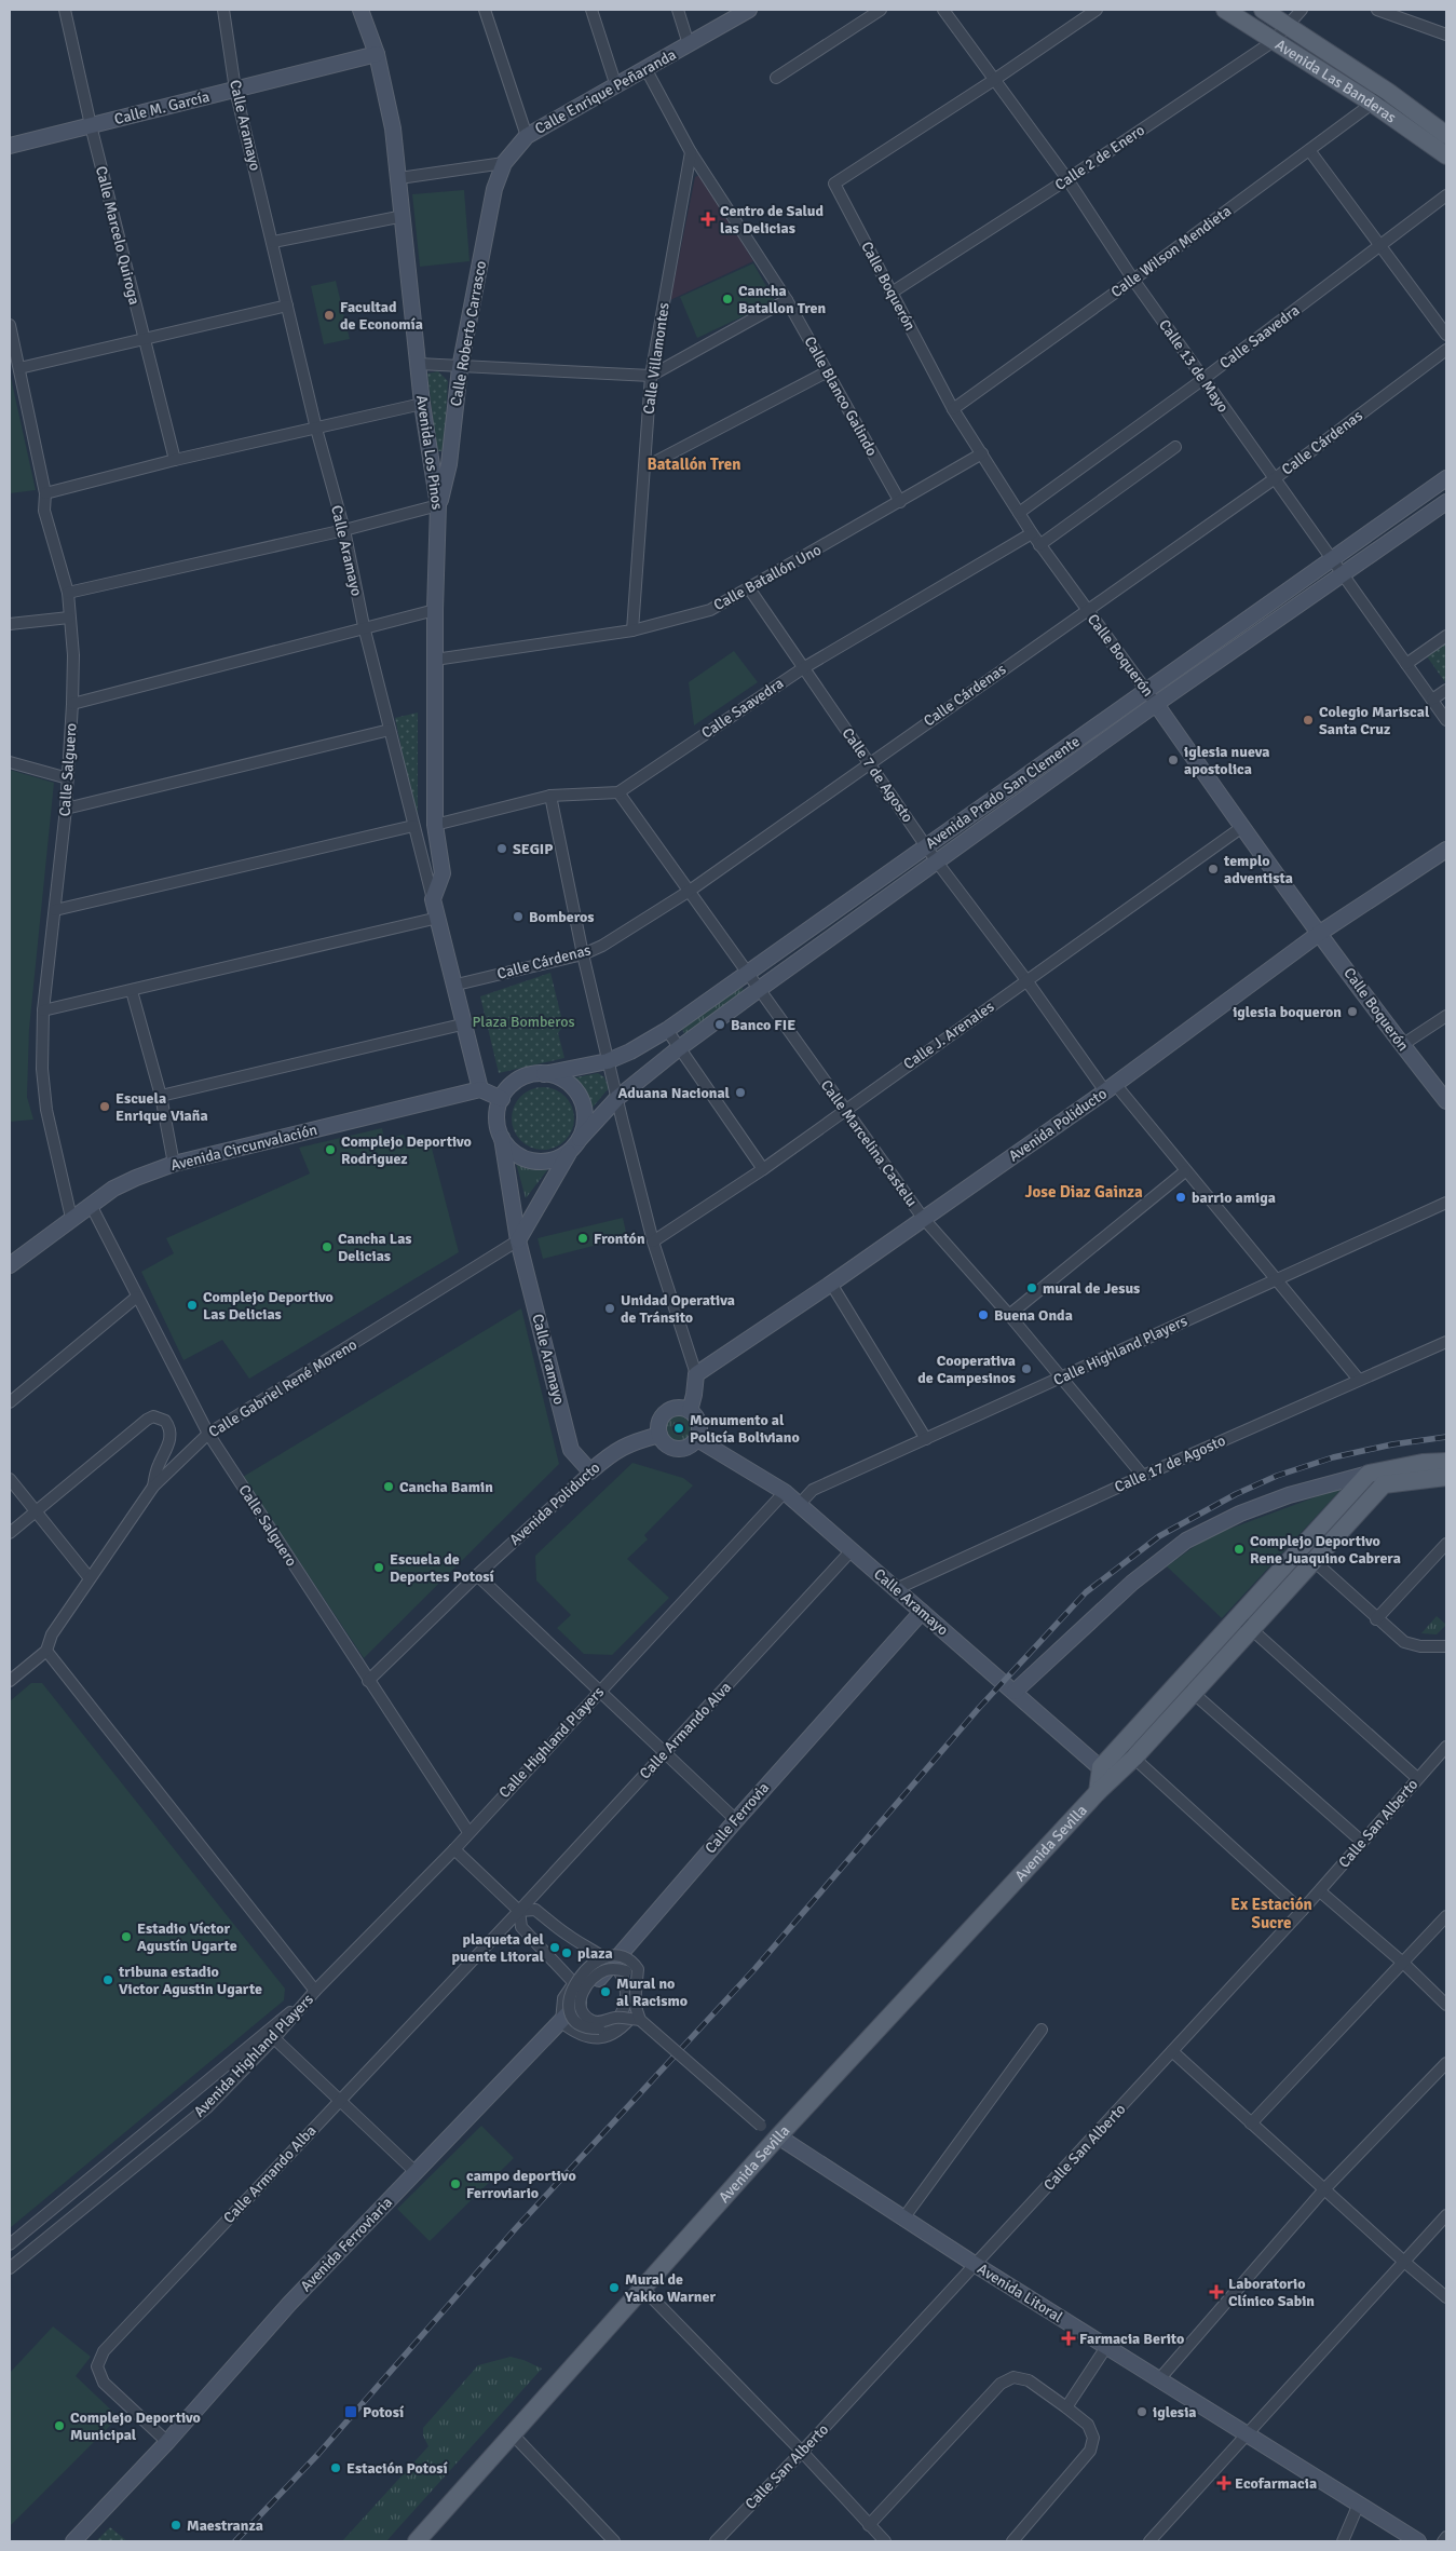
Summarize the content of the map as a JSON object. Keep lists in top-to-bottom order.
{
  "streets": {
    "main road": [
      "Avenida Las Banderas",
      "Calle Enrique Peñaranda",
      "Calle M. García",
      "Calle Aramayo",
      "Calle Boquerón",
      "Calle Roberto Carrasco",
      "Avenida Los Pinos",
      "Avenida Prado San Clemente",
      "Avenida Poliducto",
      "Avenida Circunvalación",
      "Calle Ferrovia",
      "Avenida Sevilla",
      "Avenida Ferroviaria",
      "Avenida Litoral"
    ],
    "street": [
      "Calle 2 de Enero",
      "Calle Marcelo Quiroga",
      "Calle Wilson Mendieta",
      "Calle Saavedra",
      "Calle Villamontes",
      "Calle 13 de Mayo",
      "Calle Blanco Galindo",
      "Calle Cárdenas",
      "Calle Batallón Uno",
      "Calle Salguero",
      "Calle 7 de Agosto",
      "Calle J. Arenales",
      "Calle Marcelina Castelu",
      "Calle Highland Players",
      "Calle Gabriel René Moreno",
      "Calle 17 de Agosto",
      "Calle Armando Alva",
      "Calle San Alberto",
      "Avenida Highland Players",
      "Calle Armando Alba"
    ]
  },
  "crossings": [
    ["Avenida Las Banderas", "Calle 2 de Enero"],
    ["Avenida Las Banderas", "Calle Wilson Mendieta"],
    ["Calle Enrique Peñaranda", "Calle Roberto Carrasco"],
    ["Calle Enrique Peñaranda", "Calle Blanco Galindo"],
    ["Calle M. García", "Calle Aramayo"],
    ["Calle M. García", "Calle Marcelo Quiroga"],
    ["Calle M. García", "Avenida Los Pinos"],
    ["Calle Aramayo", "Calle Cárdenas"],
    ["Calle Aramayo", "Avenida Los Pinos"],
    ["Calle Aramayo", "Avenida Prado San Clemente"],
    ["Calle Aramayo", "Avenida Poliducto"],
    ["Calle Aramayo", "Avenida Circunvalación"],
    ["Calle Aramayo", "Calle Highland Players"],
    ["Calle Aramayo", "Calle Gabriel René Moreno"],
    ["Calle Aramayo", "Calle 17 de Agosto"],
    ["Calle Aramayo", "Calle Armando Alva"],
    ["Calle Aramayo", "Calle Ferrovia"],
    ["Calle Aramayo", "Avenida Sevilla"],
    ["Calle 2 de Enero", "Calle Boquerón"],
    ["Calle 2 de Enero", "Calle 13 de Mayo"],
    ["Calle Wilson Mendieta", "Calle Boquerón"],
    ["Calle Wilson Mendieta", "Calle 13 de Mayo"],
    ["Calle Boquerón", "Calle Saavedra"],
    ["Calle Boquerón", "Calle 13 de Mayo"],
    ["Calle Boquerón", "Calle Cárdenas"],
    ["Calle Boquerón", "Calle Batallón Uno"],
    ["Calle Boquerón", "Avenida Prado San Clemente"],
    ["Calle Boquerón", "Calle J. Arenales"],
    ["Calle Boquerón", "Avenida Poliducto"],
    ["Calle Roberto Carrasco", "Avenida Los Pinos"],
    ["Calle Saavedra", "Calle 13 de Mayo"],
    ["Calle Saavedra", "Calle 7 de Agosto"],
    ["Calle Saavedra", "Calle Marcelina Castelu"],
    ["Calle Villamontes", "Calle Blanco Galindo"],
    ["Calle Villamontes", "Calle Batallón Uno"],
    ["Calle 13 de Mayo", "Calle Cárdenas"],
    ["Calle 13 de Mayo", "Avenida Prado San Clemente"],
    ["Calle Blanco Galindo", "Calle Batallón Uno"],
    ["Calle Cárdenas", "Calle 7 de Agosto"],
    ["Calle Cárdenas", "Calle Marcelina Castelu"],
    ["Avenida Los Pinos", "Calle Batallón Uno"],
    ["Calle Batallón Uno", "Calle 7 de Agosto"],
    ["Calle Salguero", "Avenida Poliducto"],
    ["Calle Salguero", "Avenida Circunvalación"],
    ["Calle Salguero", "Calle Highland Players"],
    ["Calle Salguero", "Calle Gabriel René Moreno"],
    ["Calle 7 de Agosto", "Avenida Prado San Clemente"],
    ["Calle 7 de Agosto", "Calle J. Arenales"],
    ["Calle 7 de Agosto", "Avenida Poliducto"],
    ["Calle 7 de Agosto", "Calle Highland Players"],
    ["Calle 7 de Agosto", "Calle 17 de Agosto"],
    ["Avenida Prado San Clemente", "Calle Marcelina Castelu"],
    ["Calle J. Arenales", "Calle Marcelina Castelu"],
    ["Avenida Poliducto", "Calle Marcelina Castelu"],
    ["Calle Marcelina Castelu", "Calle Highland Players"],
    ["Calle Marcelina Castelu", "Calle 17 de Agosto"],
    ["Calle Highland Players", "Avenida Highland Players"],
    ["Calle Armando Alva", "Calle Armando Alba"],
    ["Calle Ferrovia", "Avenida Ferroviaria"],
    ["Calle San Alberto", "Avenida Litoral"],
    ["Avenida Sevilla", "Avenida Litoral"],
    ["Calle Armando Alba", "Avenida Ferroviaria"]
  ],
  "districts": ["Batallón Tren", "Jose Diaz Gainza", "Ex Estación Sucre"],
  "parks": ["Plaza Bomberos"],
  "places": {
    "health": [
      "Centro de Salud las Delicias",
      "Laboratorio Clínico Sabin",
      "Farmacia Berito",
      "Ecofarmacia"
    ],
    "other": [
      "Cancha Batallon Tren",
      "Facultad de Economía",
      "Colegio Mariscal Santa Cruz",
      "iglesia nueva apostolica",
      "SEGIP",
      "templo adventista",
      "Bomberos",
      "iglesia boqueron",
      "Banco FIE",
      "Aduana Nacional",
      "Escuela Enrique Viaña",
      "Complejo Deportivo Rodriguez",
      "barrio amiga",
      "Frontón",
      "Cancha Las Delicias",
      "mural de Jesus",
      "Complejo Deportivo Las Delicias",
      "Unidad Operativa de Tránsito",
      "Buena Onda",
      "Cooperativa de Campesinos",
      "Monumento al Policía Boliviano",
      "Cancha Bamin",
      "Complejo Deportivo Rene Juaquino Cabrera",
      "Escuela de Deportes Potosí",
      "Estadio Víctor Agustín Ugarte",
      "plaqueta del puente Litoral",
      "plaza",
      "tribuna estadio Victor Agustin Ugarte",
      "Mural no al Racismo",
      "campo deportivo Ferroviario",
      "Mural de Yakko Warner",
      "iglesia",
      "Complejo Deportivo Municipal",
      "Estación Potosí",
      "Maestranza"
    ],
    "transit": ["Potosí"]
  }
}
